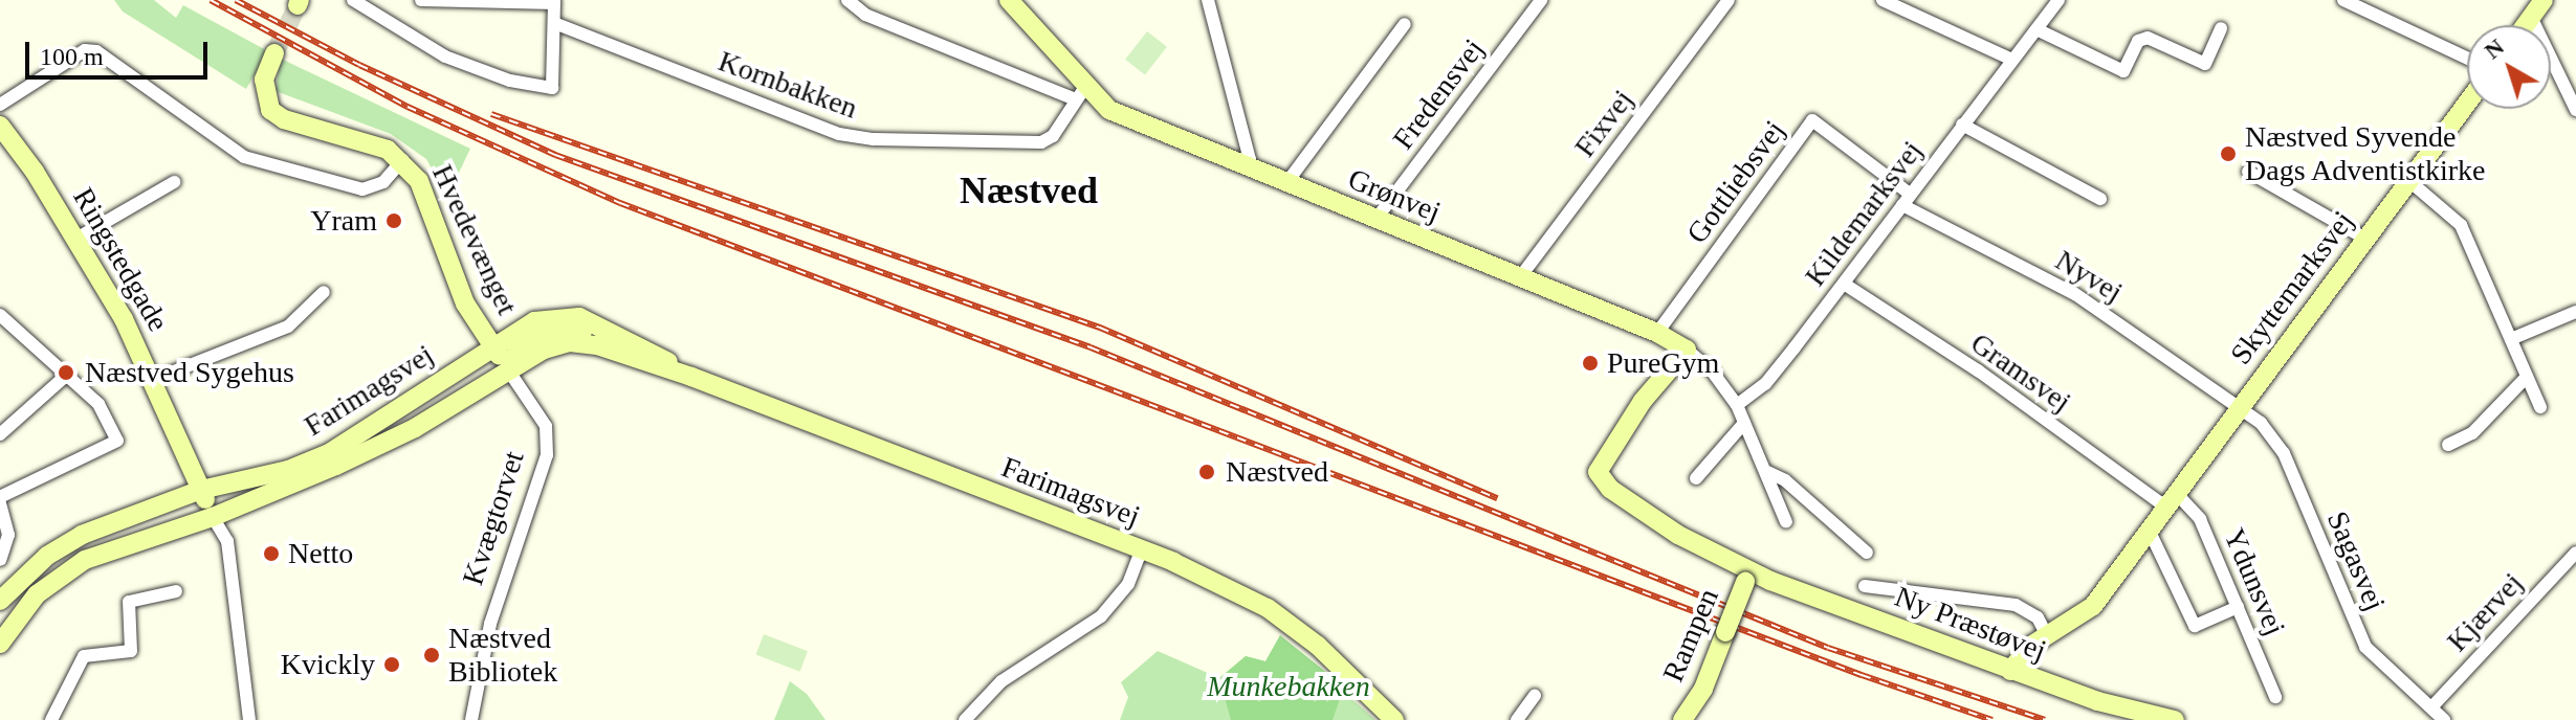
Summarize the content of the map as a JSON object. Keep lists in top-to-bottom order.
{
  "streets": {
    "street": [
      "Kornbakken",
      "Fredensvej",
      "Fixvej",
      "Gottliebsvej",
      "Grønvej",
      "Kildemarksvej",
      "Hvedevænget",
      "Ringstedgade",
      "Nyvej",
      "Skyttemarksvej",
      "Gramsvej",
      "Farimagsvej",
      "Kvægtorvet",
      "Sagasvej",
      "Ydunsvej",
      "Kjærvej",
      "Ny Præstøvej",
      "Rampen"
    ]
  },
  "crossings": [
    ["Kornbakken", "Grønvej"],
    ["Fredensvej", "Grønvej"],
    ["Fixvej", "Grønvej"],
    ["Gottliebsvej", "Grønvej"],
    ["Gottliebsvej", "Kildemarksvej"],
    ["Gottliebsvej", "Nyvej"],
    ["Grønvej", "Kildemarksvej"],
    ["Kildemarksvej", "Nyvej"],
    ["Kildemarksvej", "Gramsvej"],
    ["Hvedevænget", "Farimagsvej"],
    ["Hvedevænget", "Kvægtorvet"],
    ["Ringstedgade", "Farimagsvej"],
    ["Nyvej", "Skyttemarksvej"],
    ["Nyvej", "Sagasvej"],
    ["Skyttemarksvej", "Gramsvej"],
    ["Skyttemarksvej", "Sagasvej"],
    ["Skyttemarksvej", "Ydunsvej"],
    ["Skyttemarksvej", "Ny Præstøvej"],
    ["Gramsvej", "Ydunsvej"],
    ["Farimagsvej", "Kvægtorvet"],
    ["Sagasvej", "Kjærvej"],
    ["Ny Præstøvej", "Rampen"]
  ],
  "districts": ["Næstved"],
  "parks": ["Munkebakken"],
  "places": [
    "Næstved Syvende Dags Adventistkirke",
    "Yram",
    "PureGym",
    "Næstved Sygehus",
    "Næstved",
    "Netto",
    "Næstved Bibliotek",
    "Kvickly"
  ],
  "scale_bar": "100 m",
  "north": "top left"
}
